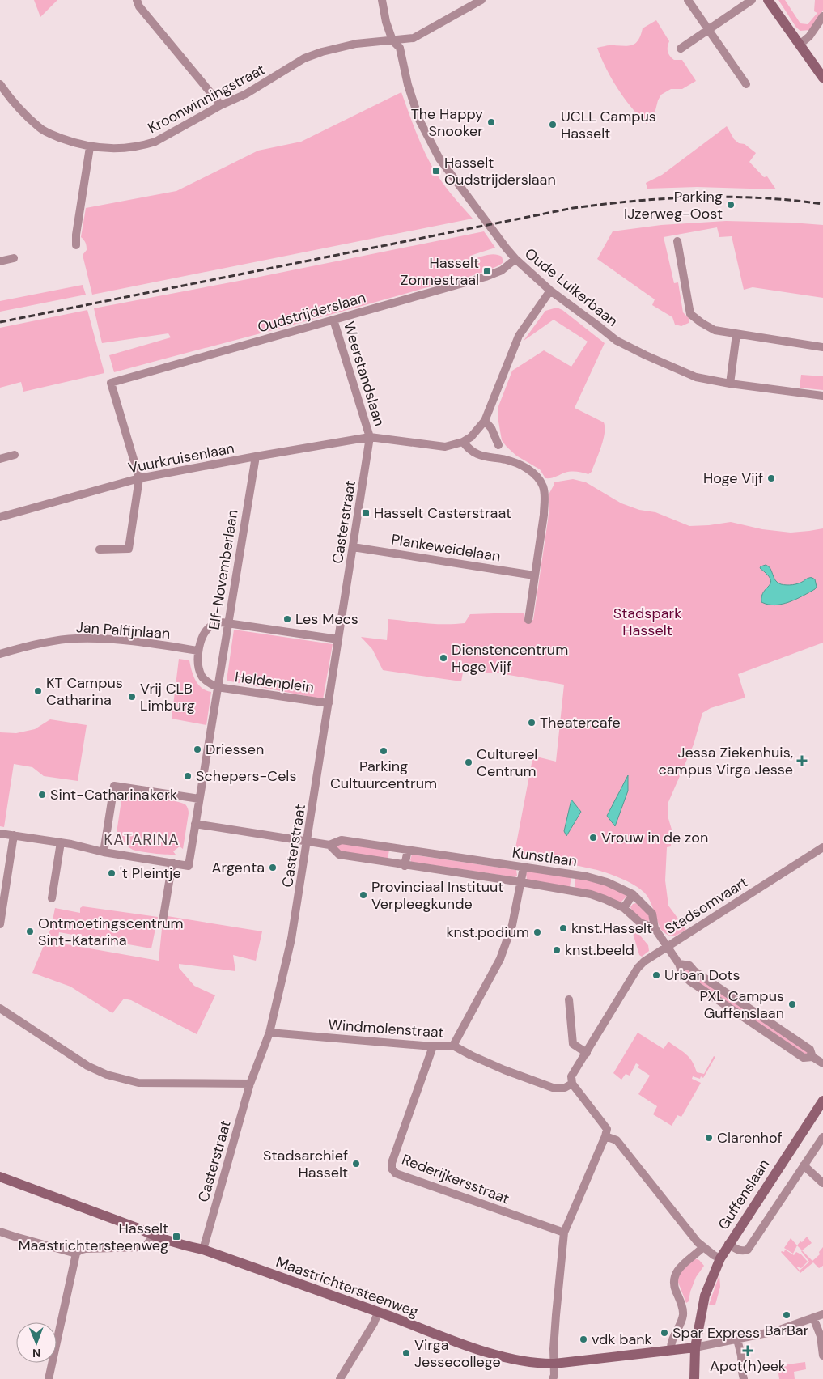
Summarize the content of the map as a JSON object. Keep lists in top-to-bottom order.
{
  "streets": {
    "main road": ["Guffenslaan", "Maastrichtersteenweg"],
    "street": [
      "Kroonwinningstraat",
      "Oude Luikerbaan",
      "Oudstrijderslaan",
      "Weerstandslaan",
      "Vuurkruisenlaan",
      "Casterstraat",
      "Plankeweidelaan",
      "Elf-Novemberlaan",
      "Jan Palfijnlaan",
      "Heldenplein",
      "Kunstlaan",
      "Stadsomvaart",
      "Windmolenstraat",
      "Rederijkersstraat"
    ]
  },
  "crossings": [
    ["Kroonwinningstraat", "Oude Luikerbaan"],
    ["Oude Luikerbaan", "Oudstrijderslaan"],
    ["Oudstrijderslaan", "Weerstandslaan"],
    ["Oudstrijderslaan", "Vuurkruisenlaan"],
    ["Weerstandslaan", "Vuurkruisenlaan"],
    ["Weerstandslaan", "Casterstraat"],
    ["Vuurkruisenlaan", "Casterstraat"],
    ["Vuurkruisenlaan", "Elf-Novemberlaan"],
    ["Casterstraat", "Plankeweidelaan"],
    ["Casterstraat", "Heldenplein"],
    ["Casterstraat", "Kunstlaan"],
    ["Casterstraat", "Windmolenstraat"],
    ["Casterstraat", "Maastrichtersteenweg"],
    ["Elf-Novemberlaan", "Heldenplein"],
    ["Elf-Novemberlaan", "Kunstlaan"],
    ["Kunstlaan", "Stadsomvaart"],
    ["Stadsomvaart", "Windmolenstraat"],
    ["Windmolenstraat", "Rederijkersstraat"],
    ["Guffenslaan", "Maastrichtersteenweg"]
  ],
  "districts": ["KATARINA"],
  "parks": ["Stadspark Hasselt"],
  "places": {
    "other": [
      "The Happy Snooker",
      "UCLL Campus Hasselt",
      "Parking IJzerweg-Oost",
      "Hoge Vijf",
      "Les Mecs",
      "Dienstencentrum Hoge Vijf",
      "KT Campus Catharina",
      "Vrij CLB Limburg",
      "Theatercafe",
      "Driessen",
      "Parking Cultuurcentrum",
      "Cultureel Centrum",
      "Schepers-Cels",
      "Sint-Catharinakerk",
      "Vrouw in de zon",
      "Argenta",
      "'t Pleintje",
      "Provinciaal Instituut Verpleegkunde",
      "knst.Hasselt",
      "Ontmoetingscentrum Sint-Katarina",
      "knst.podium",
      "knst.beeld",
      "Urban Dots",
      "PXL Campus Guffenslaan",
      "Clarenhof",
      "Stadsarchief Hasselt",
      "BarBar",
      "Spar Express",
      "vdk bank",
      "Virga Jessecollege"
    ],
    "transit": [
      "Hasselt Oudstrijderslaan",
      "Hasselt Zonnestraal",
      "Hasselt Casterstraat",
      "Hasselt Maastrichtersteenweg"
    ],
    "health": ["Jessa Ziekenhuis, campus Virga Jesse", "Apot(h)eek"]
  },
  "north": "bottom"
}
